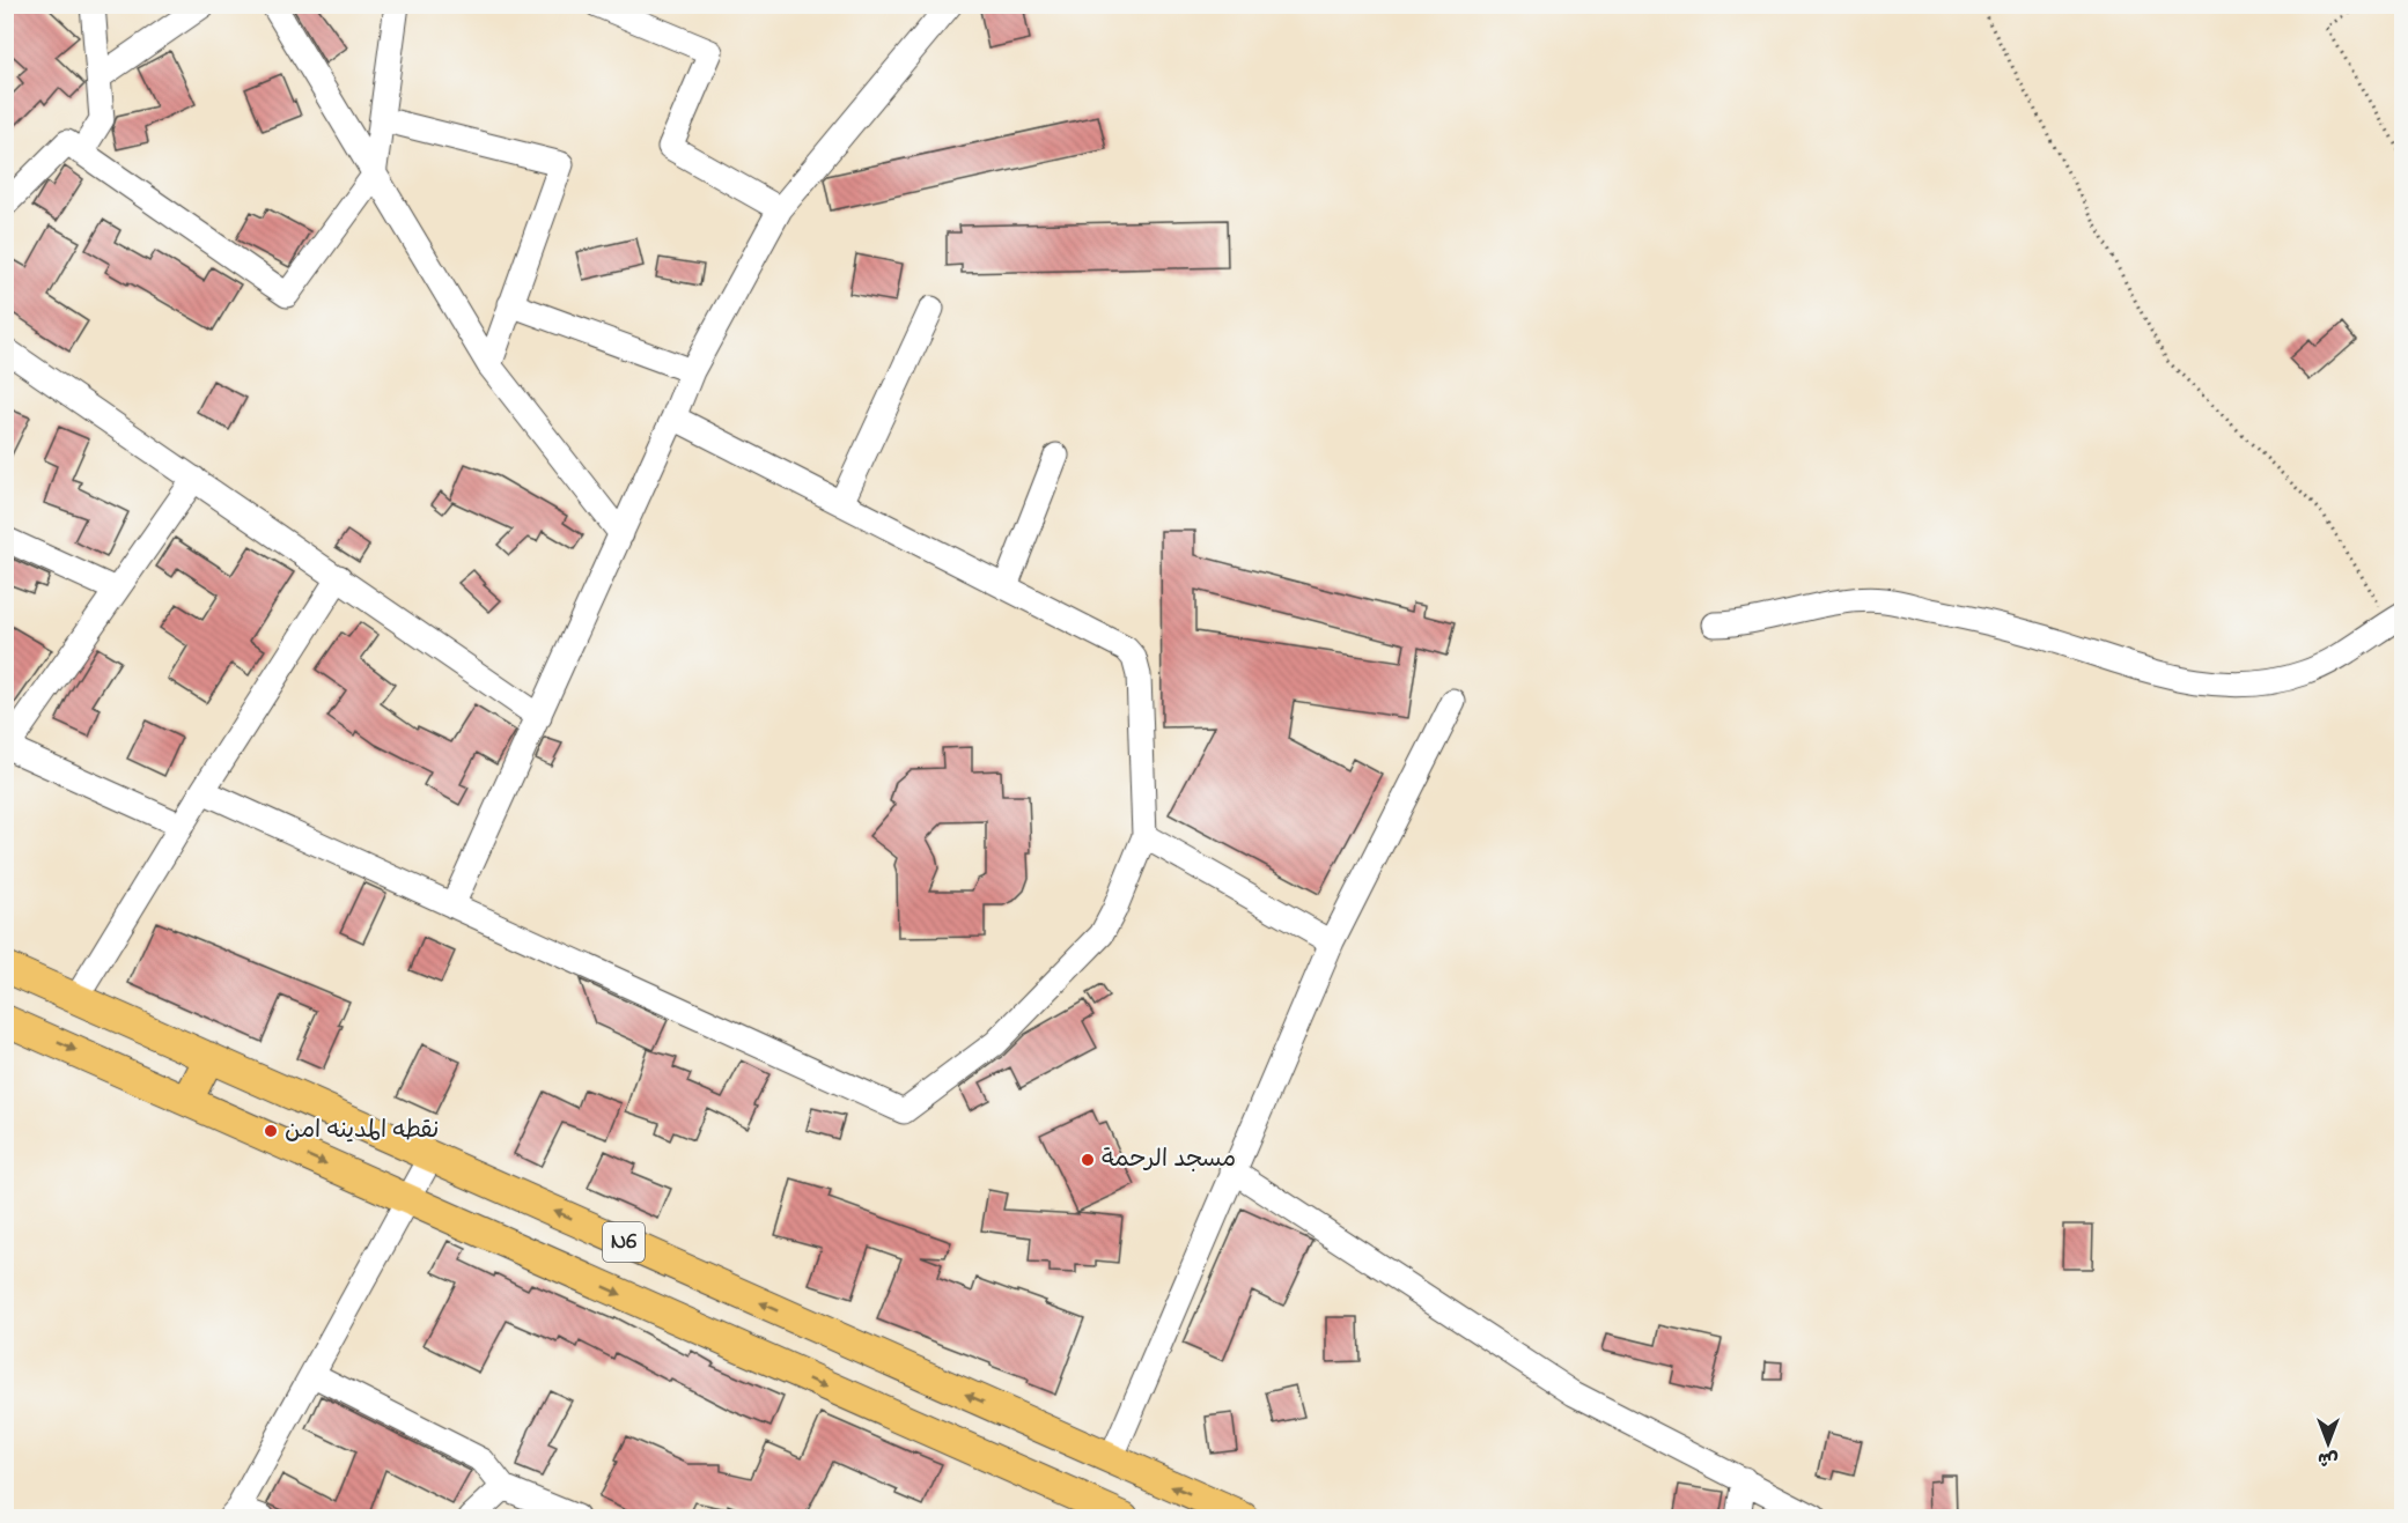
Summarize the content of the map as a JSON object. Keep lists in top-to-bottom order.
{
  "streets": {
    "main road": ["N6"]
  },
  "places": ["نقطه المدينه امن", "مسجد الرحمة"],
  "north": "bottom"
}
